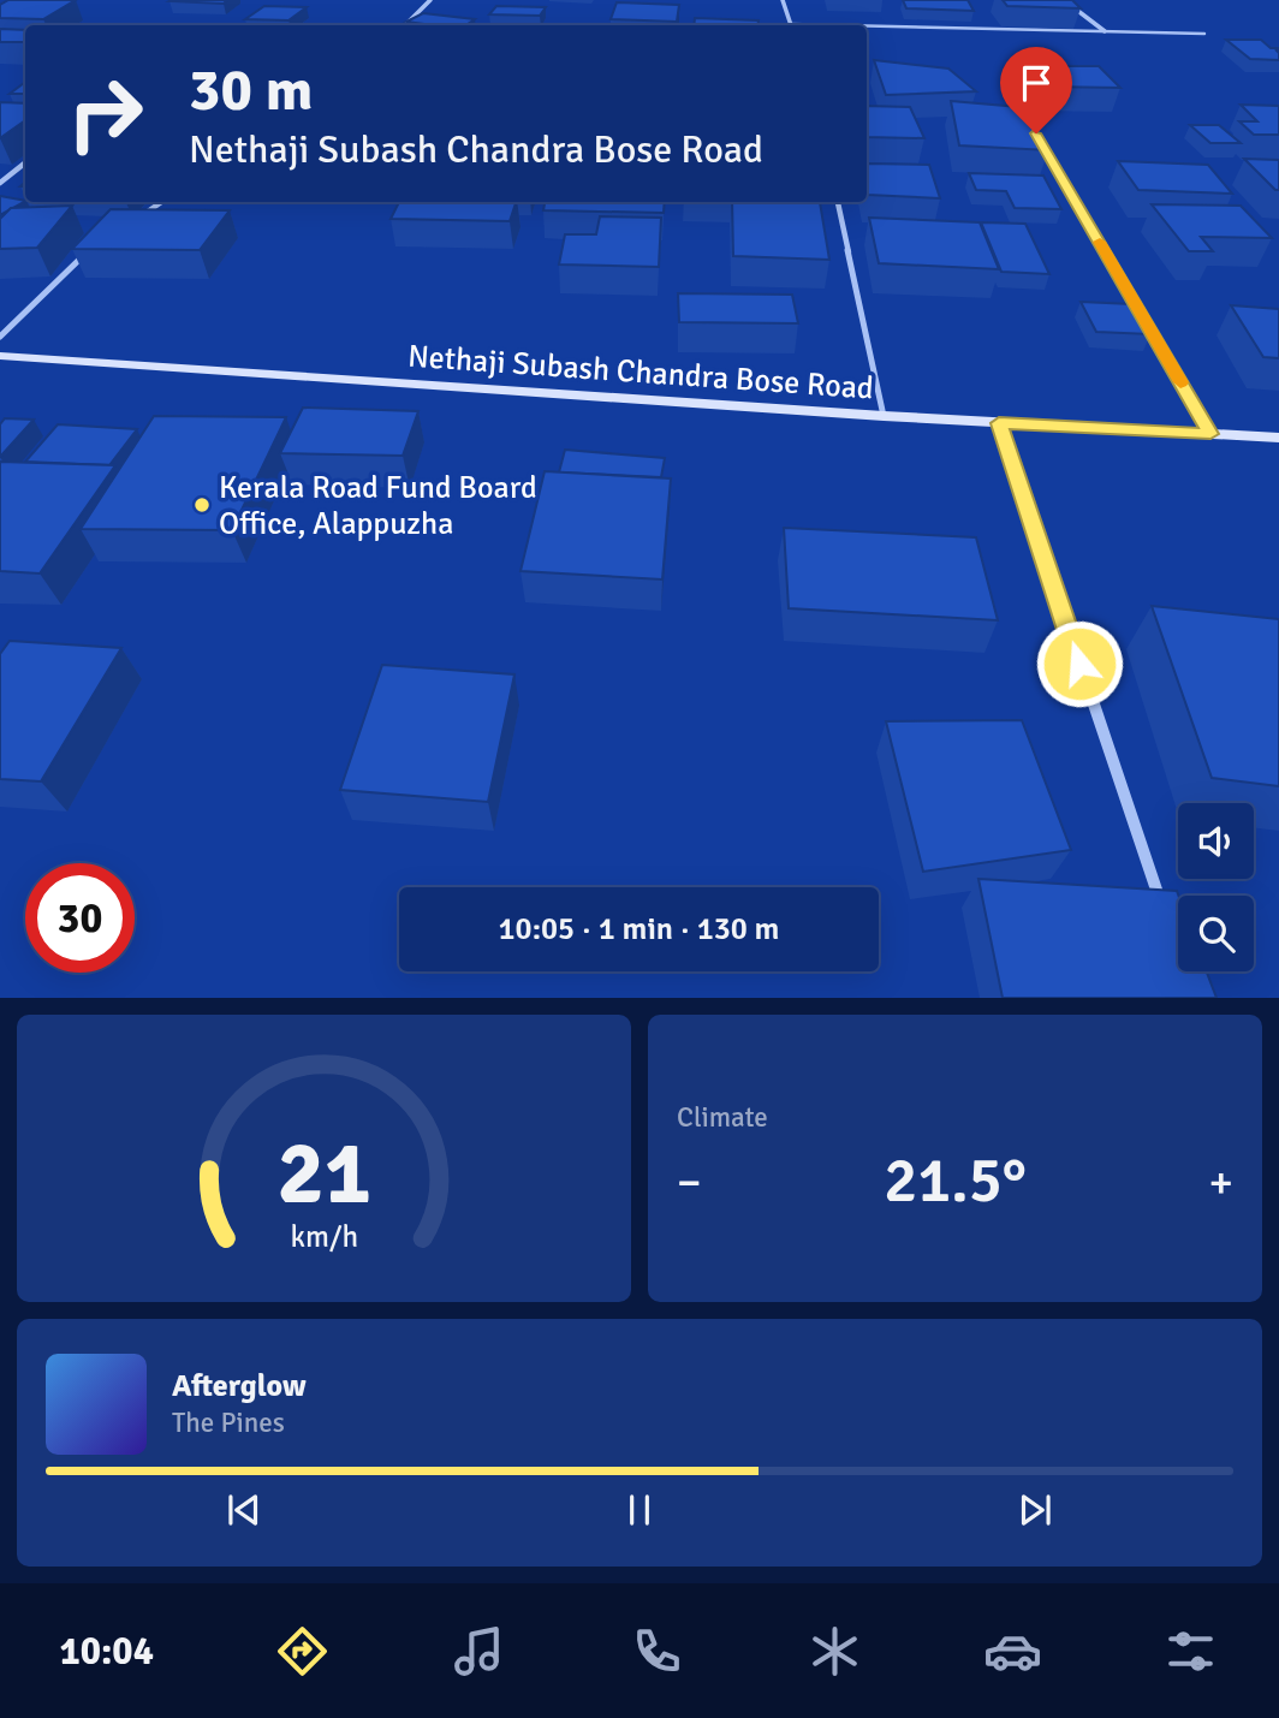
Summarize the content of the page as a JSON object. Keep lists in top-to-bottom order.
{
  "streets": {
    "main road": ["Nethaji Subash Chandra Bose Road"]
  },
  "places": ["Kerala Road Fund Board Office, Alappuzha"],
  "page": {
    "turn": ["30 m", "Nethaji Subash Chandra Bose Road"],
    "limit": "30",
    "trip": "10:05 · 1 min · 130 m",
    "tile": "Climate",
    "heat": ["−", "21.5°", "+"],
    "song": ["Afterglow", "The Pines"],
    "tabs": "10:04",
    "gauge": ["21", "km/h"]
  }
}
